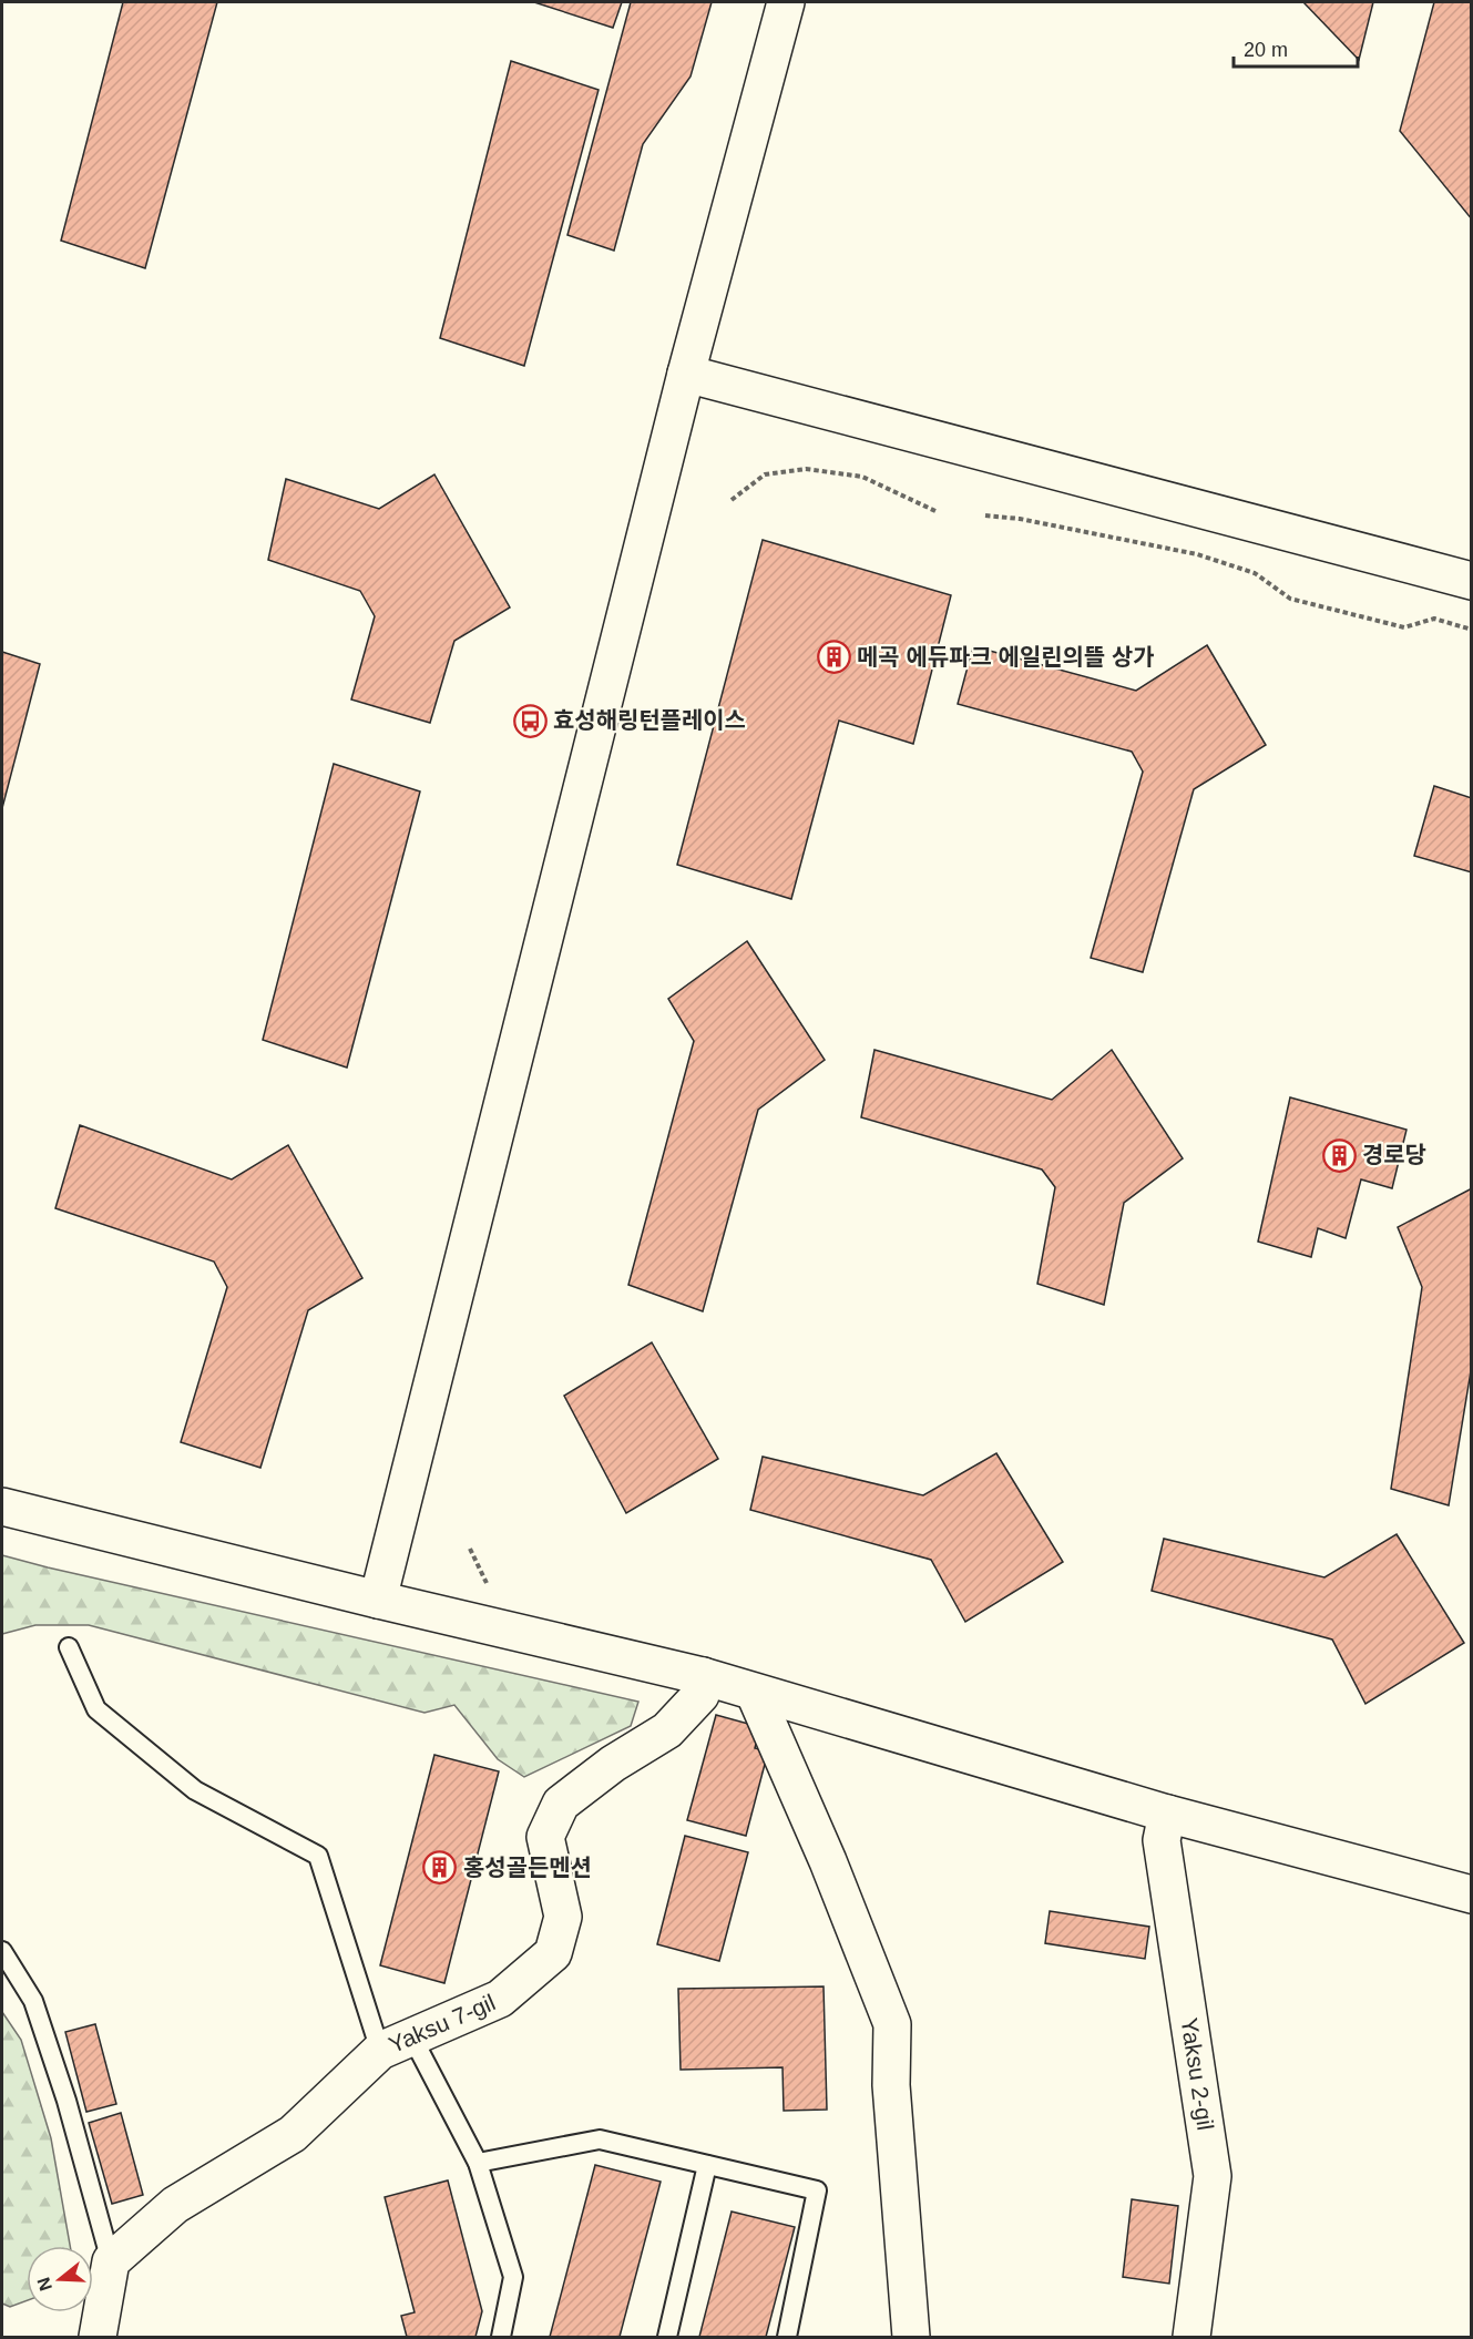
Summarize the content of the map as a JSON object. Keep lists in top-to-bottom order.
{
  "streets": {
    "street": ["Yaksu 7-gil", "Yaksu 2-gil"]
  },
  "places": {
    "building": ["메곡 에듀파크 에일린의뜰 상가", "경로당", "홍성골든멘션"],
    "bus stop": ["효성해링턴플레이스"]
  },
  "scale_bar": "20 m",
  "north": "left"
}
